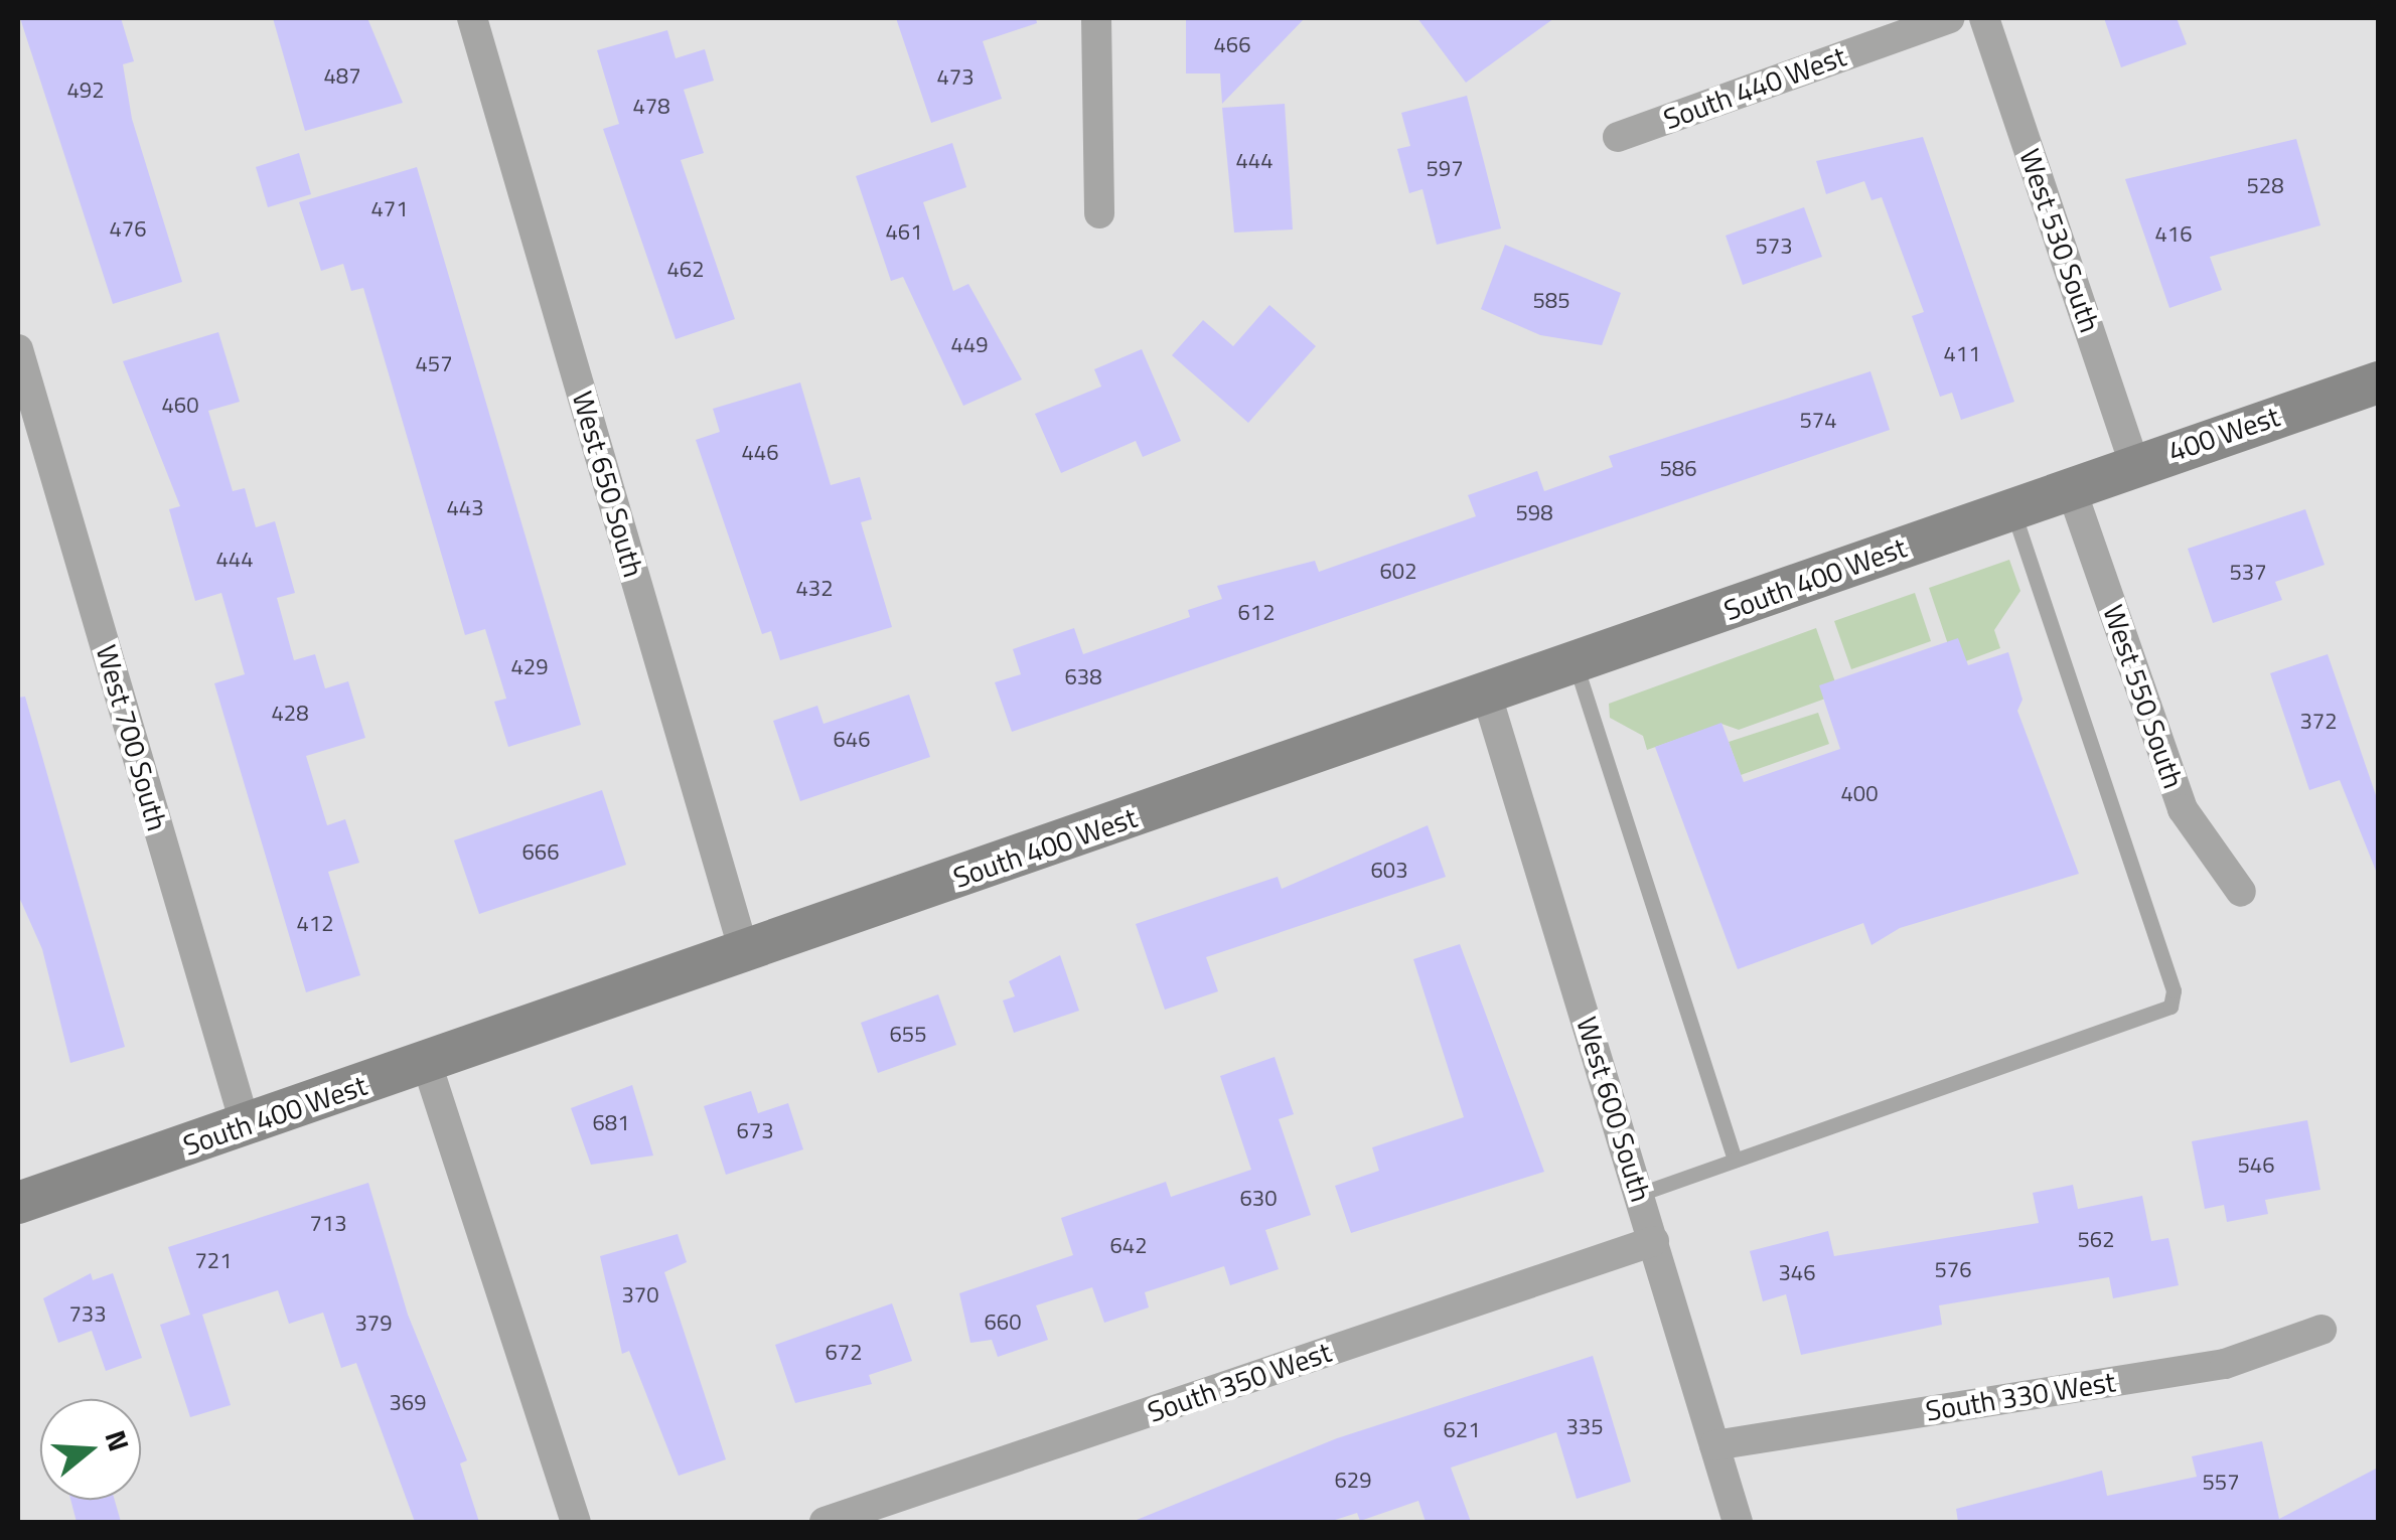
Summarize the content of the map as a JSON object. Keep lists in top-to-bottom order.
{
  "streets": {
    "main road": ["400 West", "South 400 West"],
    "street": [
      "South 440 West",
      "West 530 South",
      "West 650 South",
      "West 550 South",
      "West 700 South",
      "West 600 South",
      "South 350 West",
      "South 330 West"
    ]
  },
  "crossings": [
    ["West 530 South", "400 West"],
    ["400 West", "South 400 West"],
    ["400 West", "West 550 South"],
    ["West 650 South", "South 400 West"],
    ["South 400 West", "West 550 South"],
    ["South 400 West", "West 700 South"],
    ["South 400 West", "West 600 South"],
    ["West 600 South", "South 350 West"],
    ["West 600 South", "South 330 West"]
  ],
  "house_numbers": [
    "466",
    "487",
    "473",
    "492",
    "478",
    "444",
    "597",
    "528",
    "471",
    "476",
    "461",
    "416",
    "573",
    "462",
    "585",
    "449",
    "411",
    "457",
    "460",
    "574",
    "446",
    "586",
    "443",
    "598",
    "444",
    "602",
    "537",
    "432",
    "612",
    "429",
    "638",
    "428",
    "372",
    "646",
    "400",
    "666",
    "603",
    "412",
    "655",
    "681",
    "673",
    "546",
    "630",
    "713",
    "562",
    "642",
    "721",
    "576",
    "346",
    "370",
    "733",
    "660",
    "379",
    "672",
    "369",
    "335",
    "621",
    "629",
    "557"
  ],
  "north": "right"
}
